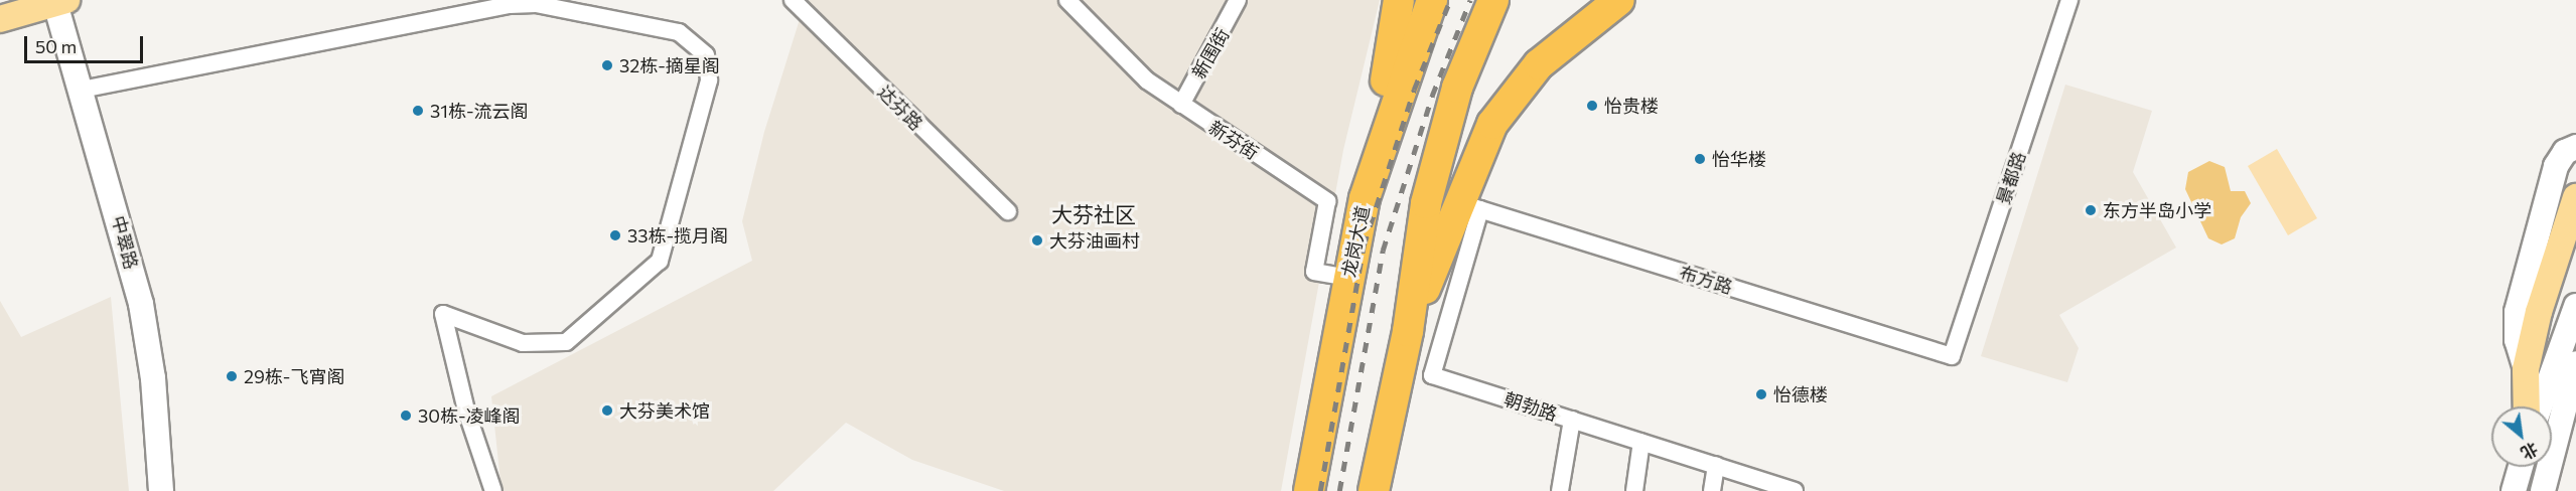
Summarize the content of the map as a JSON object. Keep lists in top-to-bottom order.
{
  "streets": {
    "highway": ["龙岗大道"],
    "main road": ["中翠路"],
    "street": [
      "新围街",
      "达芬路",
      "新芬街",
      "景都路",
      "布方路",
      "朝勃路"
    ]
  },
  "crossings": [
    ["新围街", "新芬街"],
    ["新芬街", "龙岗大道"],
    ["景都路", "布方路"],
    ["布方路", "朝勃路"]
  ],
  "districts": ["大芬社区"],
  "places": [
    "32栋-摘星阁",
    "怡贵楼",
    "31栋-流云阁",
    "怡华楼",
    "东方半岛小学",
    "33栋-揽月阁",
    "大芬油画村",
    "29栋-飞宵阁",
    "怡德楼",
    "大芬美术馆",
    "30栋-凌峰阁"
  ],
  "scale_bar": "50 m",
  "north": "bottom right"
}
